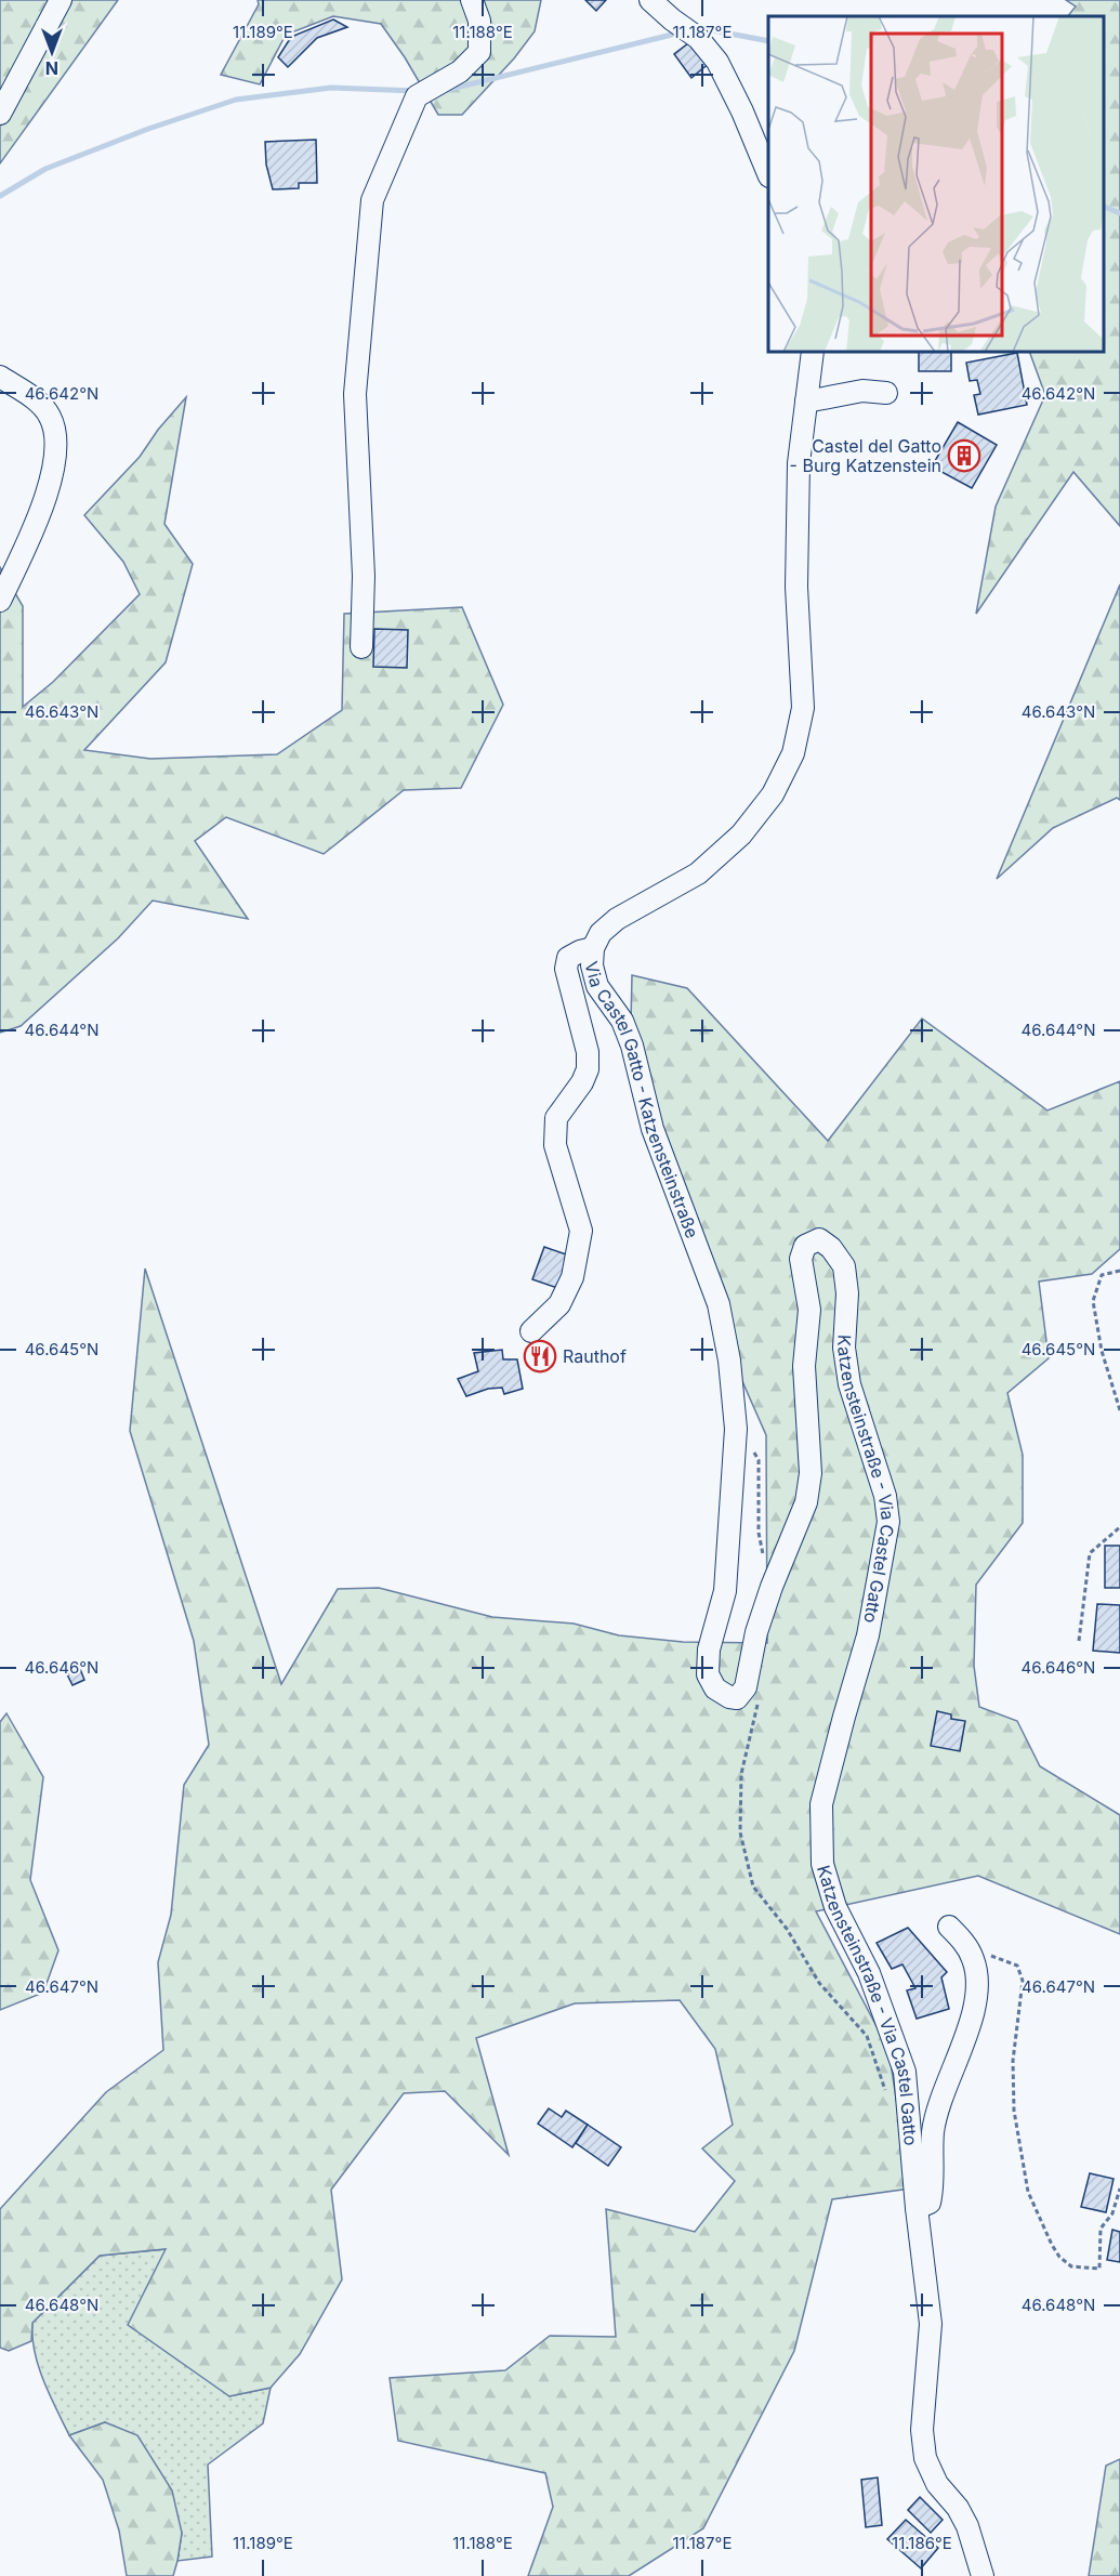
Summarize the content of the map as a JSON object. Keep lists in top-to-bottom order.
{
  "streets": {
    "street": ["Via Castel Gatto - Katzensteinstraße", "Katzensteinstraße - Via Castel Gatto"]
  },
  "crossings": [
    ["Via Castel Gatto - Katzensteinstraße", "Katzensteinstraße - Via Castel Gatto"]
  ],
  "places": {
    "building": ["Castel del Gatto - Burg Katzenstein"],
    "restaurant": ["Rauthof"]
  },
  "north": "bottom",
  "coordinates": [
    "11.189°E",
    "11.188°E",
    "11.187°E",
    "46.642°N",
    "46.643°N",
    "46.644°N",
    "46.645°N",
    "46.646°N",
    "46.647°N",
    "46.648°N",
    "11.186°E"
  ]
}
